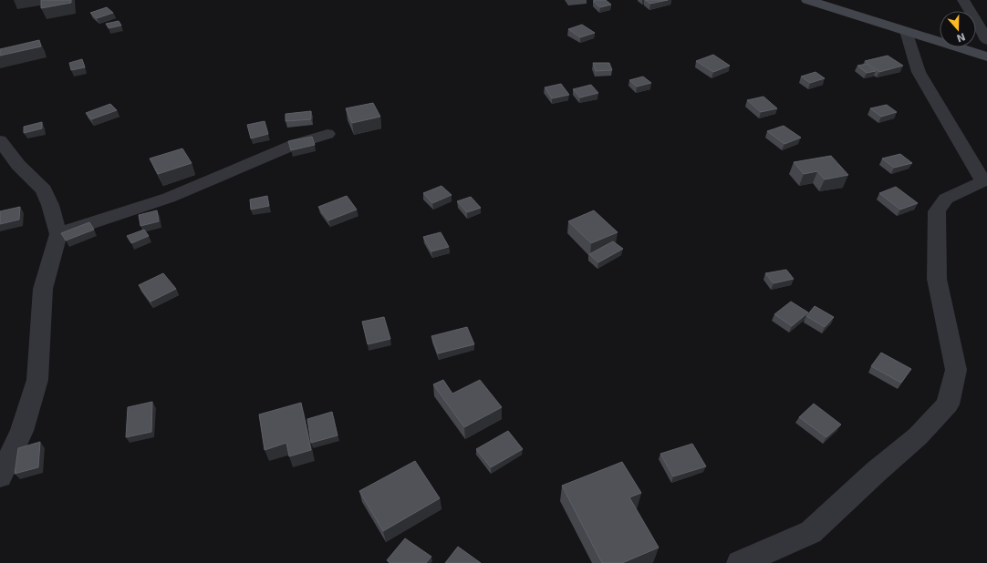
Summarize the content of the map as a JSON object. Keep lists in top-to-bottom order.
{
  "north": "bottom"
}
